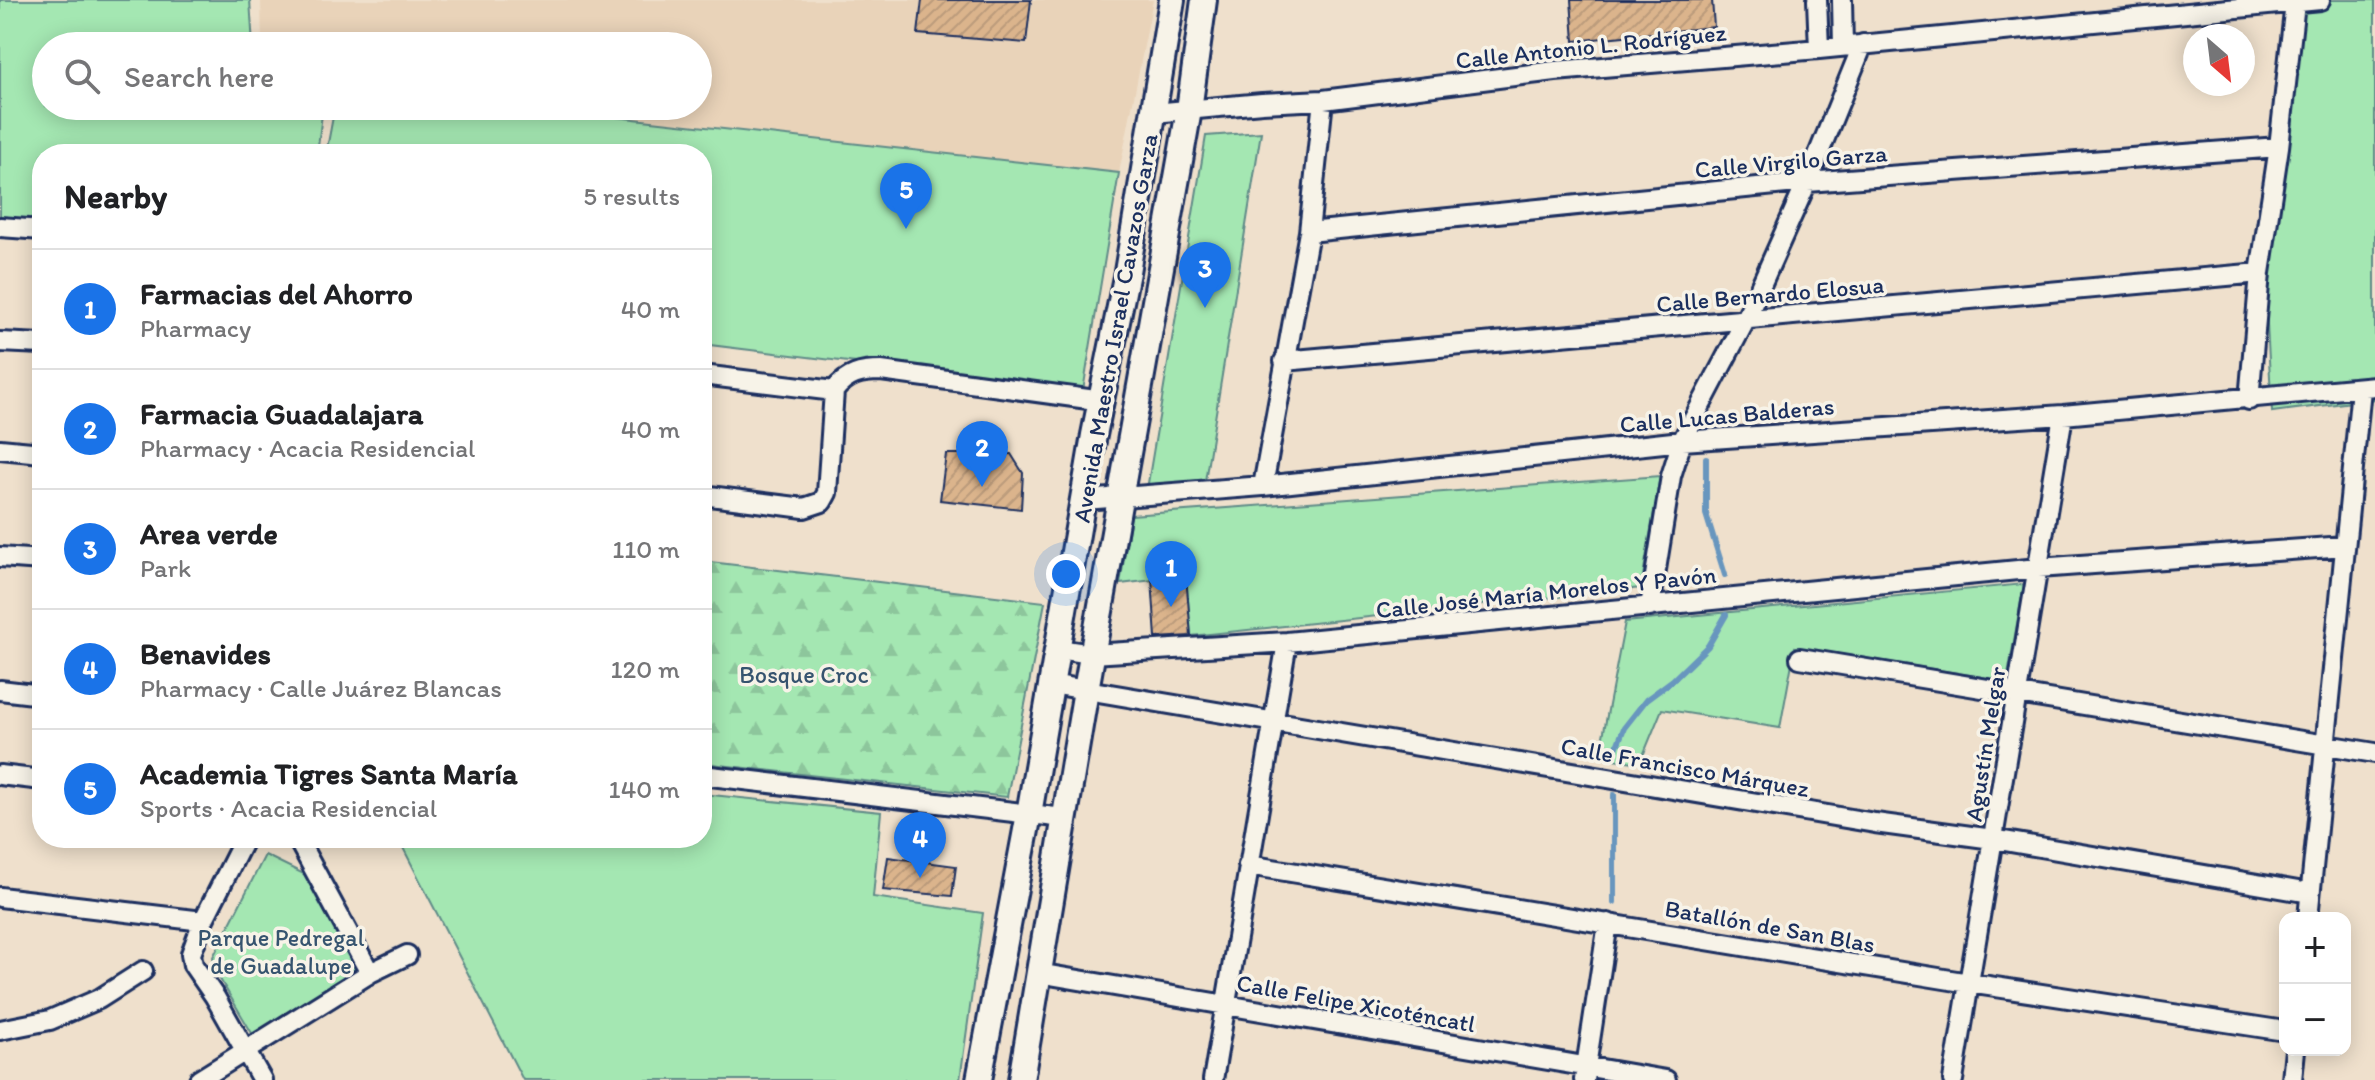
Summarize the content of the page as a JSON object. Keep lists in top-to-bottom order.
{
  "streets": {
    "main road": ["Avenida Maestro Israel Cavazos Garza"],
    "street": [
      "Calle Antonio L. Rodríguez",
      "Calle Virgilo Garza",
      "Calle Bernardo Elosua",
      "Calle Lucas Balderas",
      "Calle José María Morelos Y Pavón",
      "Agustín Melgar",
      "Calle Francisco Márquez",
      "Batallón de San Blas",
      "Calle Felipe Xicoténcatl"
    ]
  },
  "crossings": [
    ["Calle Antonio L. Rodríguez", "Avenida Maestro Israel Cavazos Garza"],
    ["Avenida Maestro Israel Cavazos Garza", "Calle Lucas Balderas"],
    ["Avenida Maestro Israel Cavazos Garza", "Calle José María Morelos Y Pavón"],
    ["Avenida Maestro Israel Cavazos Garza", "Calle Francisco Márquez"],
    ["Avenida Maestro Israel Cavazos Garza", "Calle Felipe Xicoténcatl"],
    ["Calle Lucas Balderas", "Agustín Melgar"],
    ["Calle José María Morelos Y Pavón", "Agustín Melgar"],
    ["Agustín Melgar", "Calle Francisco Márquez"],
    ["Agustín Melgar", "Batallón de San Blas"]
  ],
  "parks": ["Bosque Croc", "Parque Pedregal de Guadalupe"],
  "north": "bottom right",
  "page": {
    "search": "Search here",
    "heading": ["Nearby", "5 results"],
    "pins": [
      "5",
      "3",
      "2",
      "1",
      "4"
    ],
    "list": [
      {
        "mark": "1",
        "name": "Farmacias del Ahorro",
        "note": "Pharmacy",
        "value": "40 m"
      },
      {
        "mark": "2",
        "name": "Farmacia Guadalajara",
        "note": "Pharmacy · Acacia Residencial",
        "value": "40 m"
      },
      {
        "mark": "3",
        "name": "Area verde",
        "note": "Park",
        "value": "110 m"
      },
      {
        "mark": "4",
        "name": "Benavides",
        "note": "Pharmacy · Calle Juárez Blancas",
        "value": "120 m"
      },
      {
        "mark": "5",
        "name": "Academia Tigres Santa María",
        "note": "Sports · Acacia Residencial",
        "value": "140 m"
      }
    ],
    "map_buttons": ["+", "−"]
  }
}
